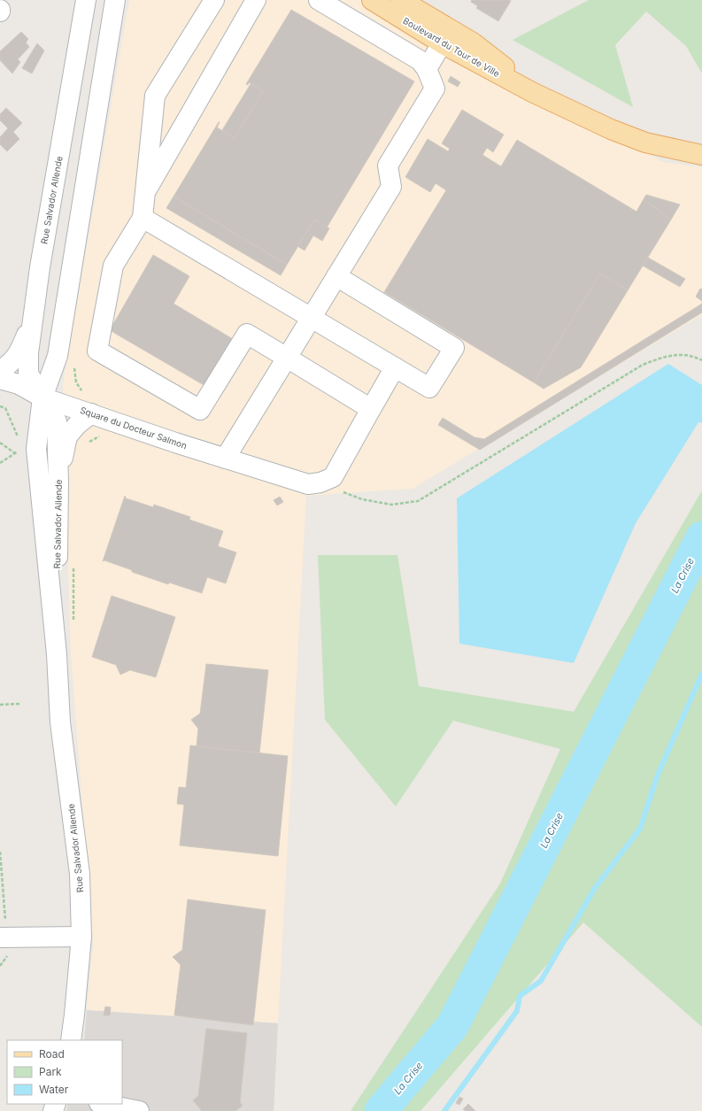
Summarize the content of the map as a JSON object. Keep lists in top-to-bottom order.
{
  "streets": {
    "main road": ["Boulevard du Tour de Ville"],
    "street": ["Rue Salvador Allende", "Square du Docteur Salmon"]
  },
  "crossings": [
    ["Rue Salvador Allende", "Square du Docteur Salmon"]
  ],
  "water": ["La Crise"],
  "legend": ["Road", "Park", "Water"]
}
